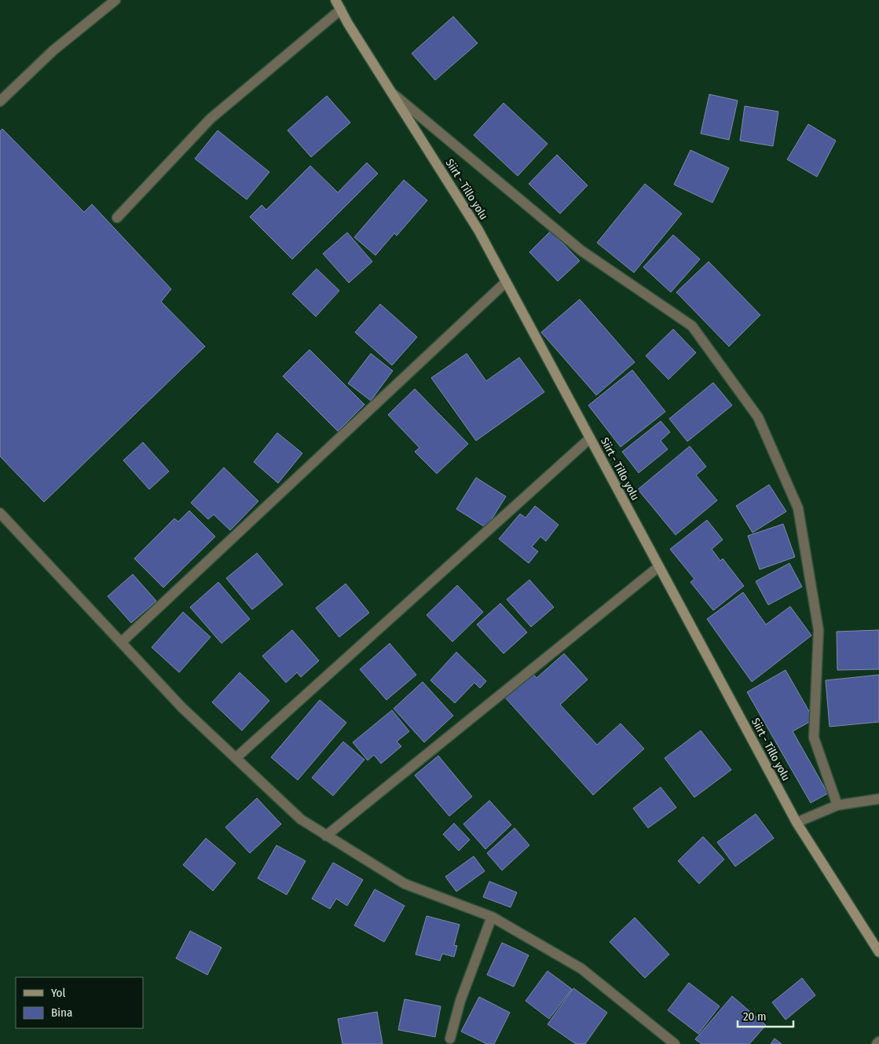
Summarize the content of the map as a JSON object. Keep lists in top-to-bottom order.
{
  "streets": {
    "main road": ["Siirt - Tillo yolu"]
  },
  "legend": ["Yol", "Bina"],
  "scale_bar": "20 m"
}
